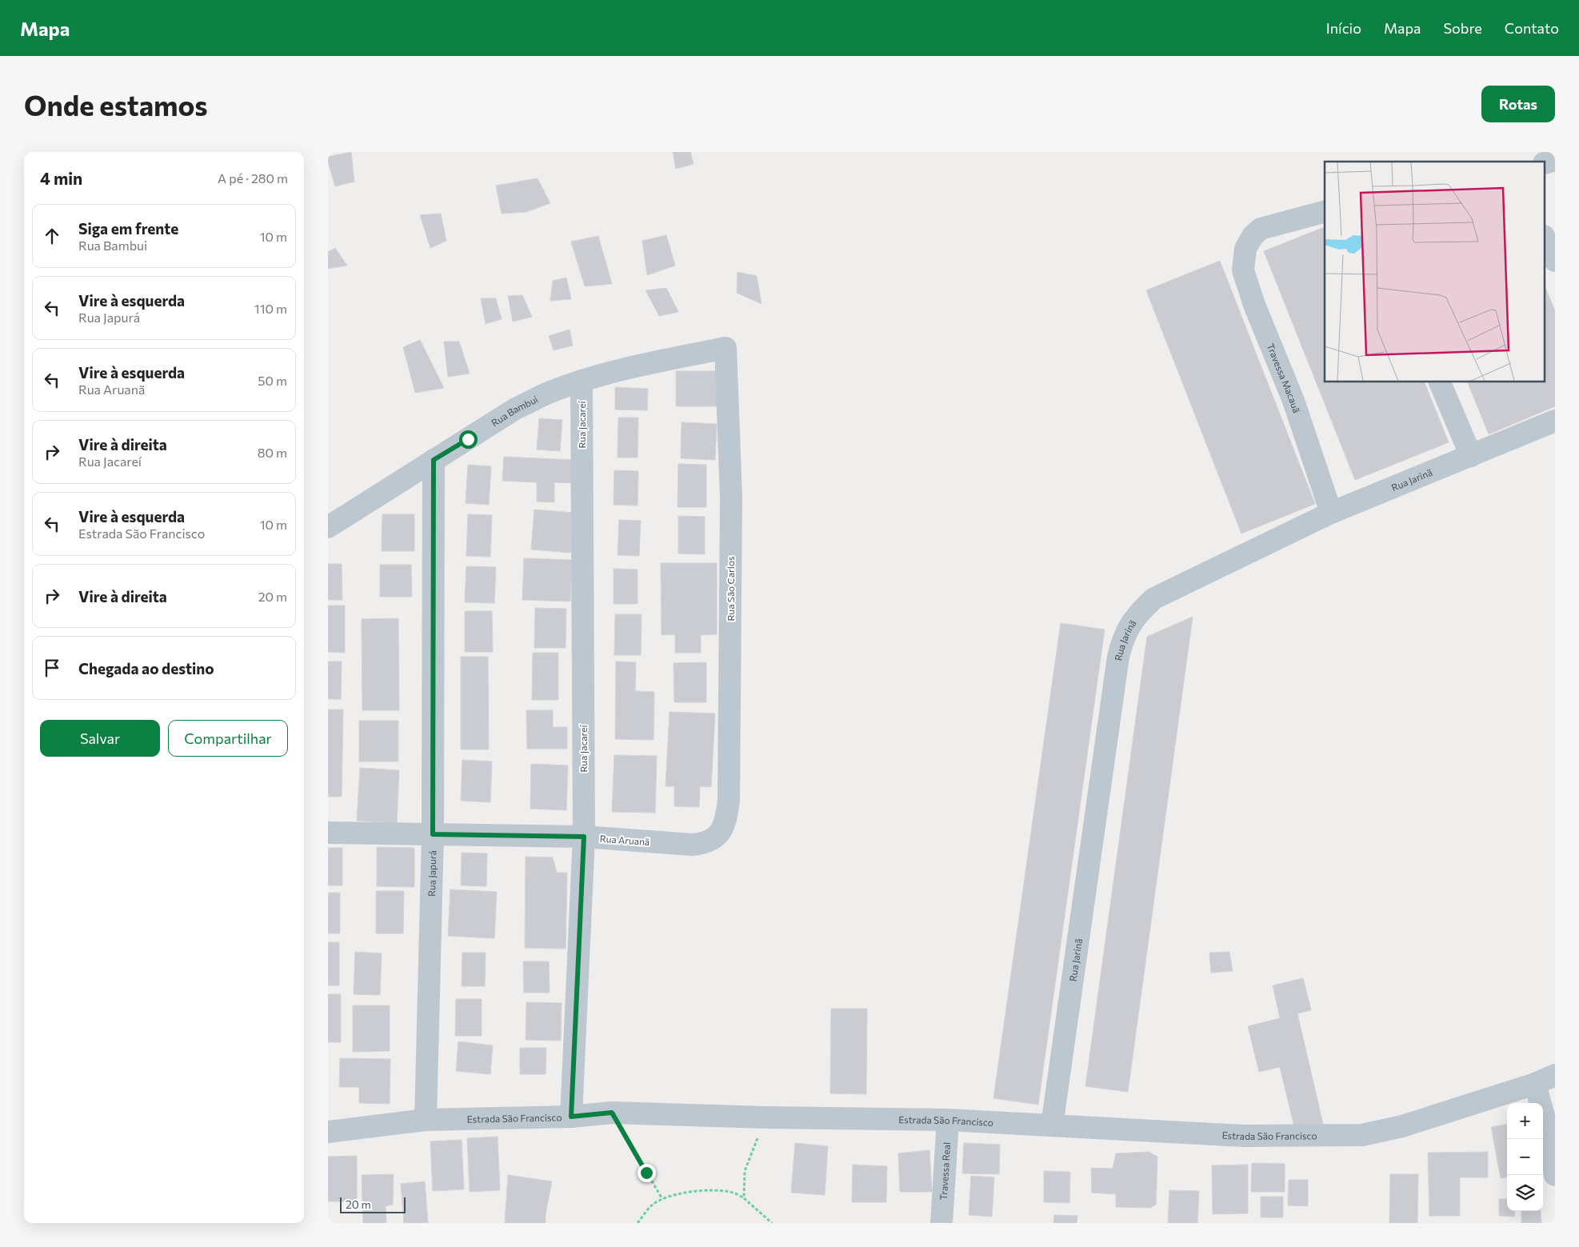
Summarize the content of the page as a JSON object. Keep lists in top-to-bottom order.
{
  "streets": {
    "street": [
      "Travessa Macauã",
      "Rua Bambui",
      "Rua Jacareí",
      "Rua Jarinã",
      "Rua São Carlos",
      "Rua Aruanã",
      "Rua Japurá",
      "Estrada São Francisco",
      "Travessa Real"
    ]
  },
  "crossings": [
    ["Travessa Macauã", "Rua Jarinã"],
    ["Rua Bambui", "Rua Jacareí"],
    ["Rua Bambui", "Rua São Carlos"],
    ["Rua Bambui", "Rua Japurá"],
    ["Rua Jacareí", "Rua Aruanã"],
    ["Rua Jacareí", "Estrada São Francisco"],
    ["Rua Jarinã", "Estrada São Francisco"],
    ["Rua São Carlos", "Rua Aruanã"],
    ["Rua Aruanã", "Rua Japurá"],
    ["Rua Japurá", "Estrada São Francisco"],
    ["Estrada São Francisco", "Travessa Real"]
  ],
  "scale_bar": "20 m",
  "page": {
    "header": "Mapa",
    "nav": [
      "Início",
      "Mapa",
      "Sobre",
      "Contato"
    ],
    "buttons": [
      "Rotas",
      ["Salvar", "Compartilhar"]
    ],
    "title": "Onde estamos",
    "heading": ["4 min", "A pé · 280 m"],
    "list": [
      ["Siga em frente", "Rua Bambui", "10 m"],
      ["Vire à esquerda", "Rua Japurá", "110 m"],
      ["Vire à esquerda", "Rua Aruanã", "50 m"],
      ["Vire à direita", "Rua Jacareí", "80 m"],
      ["Vire à esquerda", "Estrada São Francisco", "10 m"],
      ["Vire à direita", "20 m"],
      "Chegada ao destino"
    ],
    "map_buttons": ["+", "−"],
    "scale": "20 m"
  }
}
